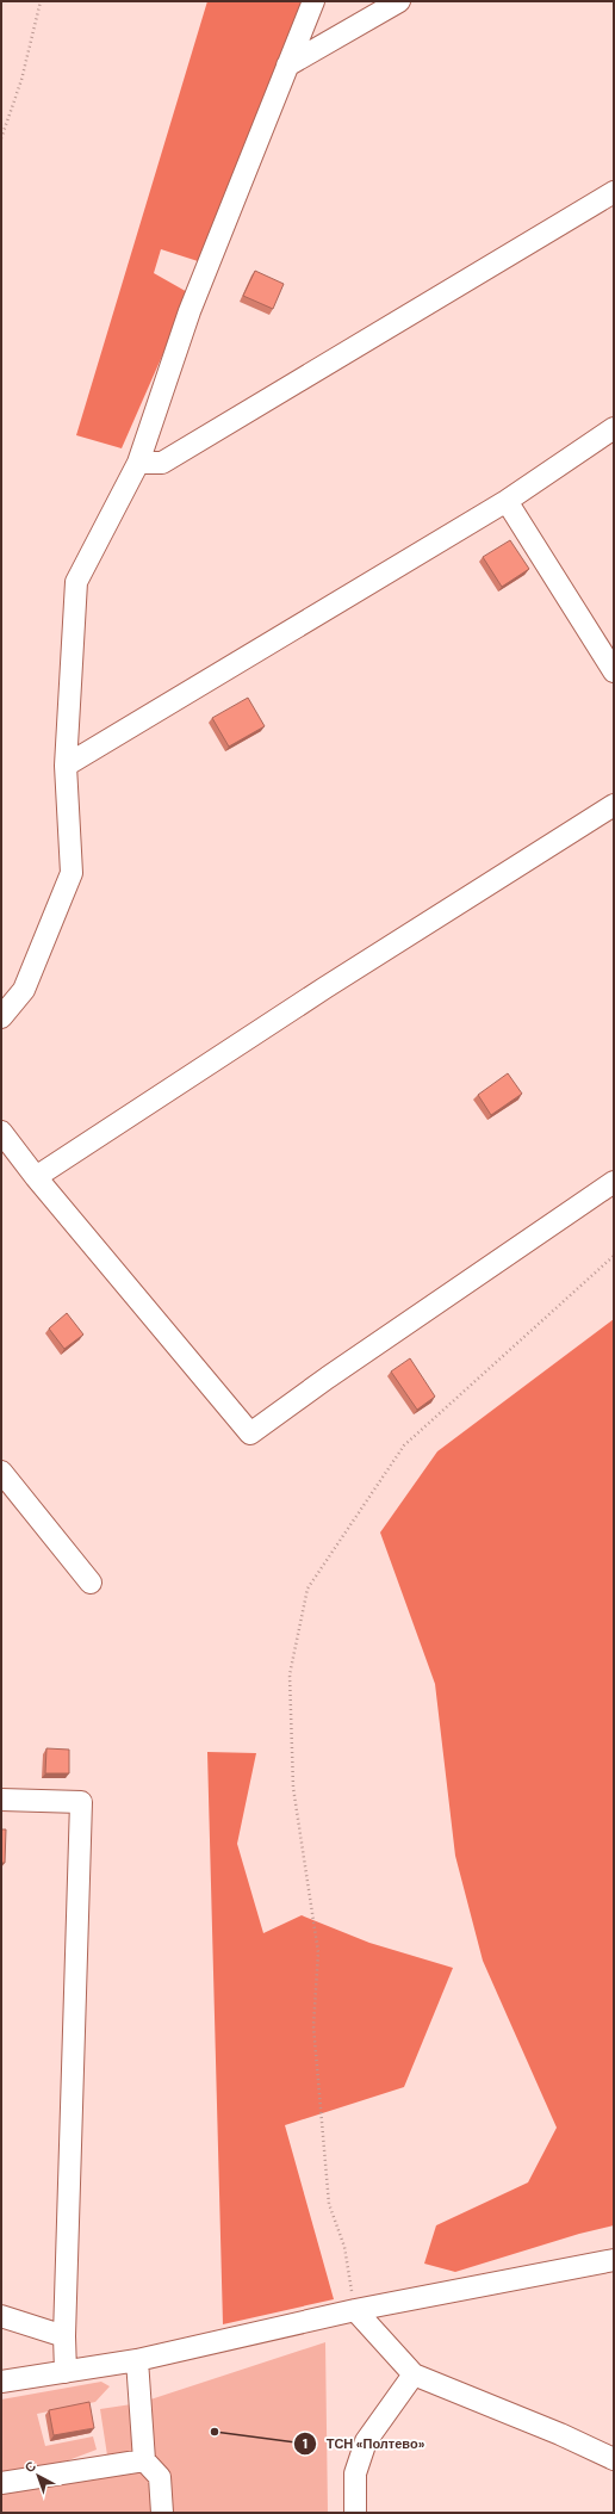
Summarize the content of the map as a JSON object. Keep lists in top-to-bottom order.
{
  "places": ["ТСН «Полтево»"],
  "north": "top left"
}
